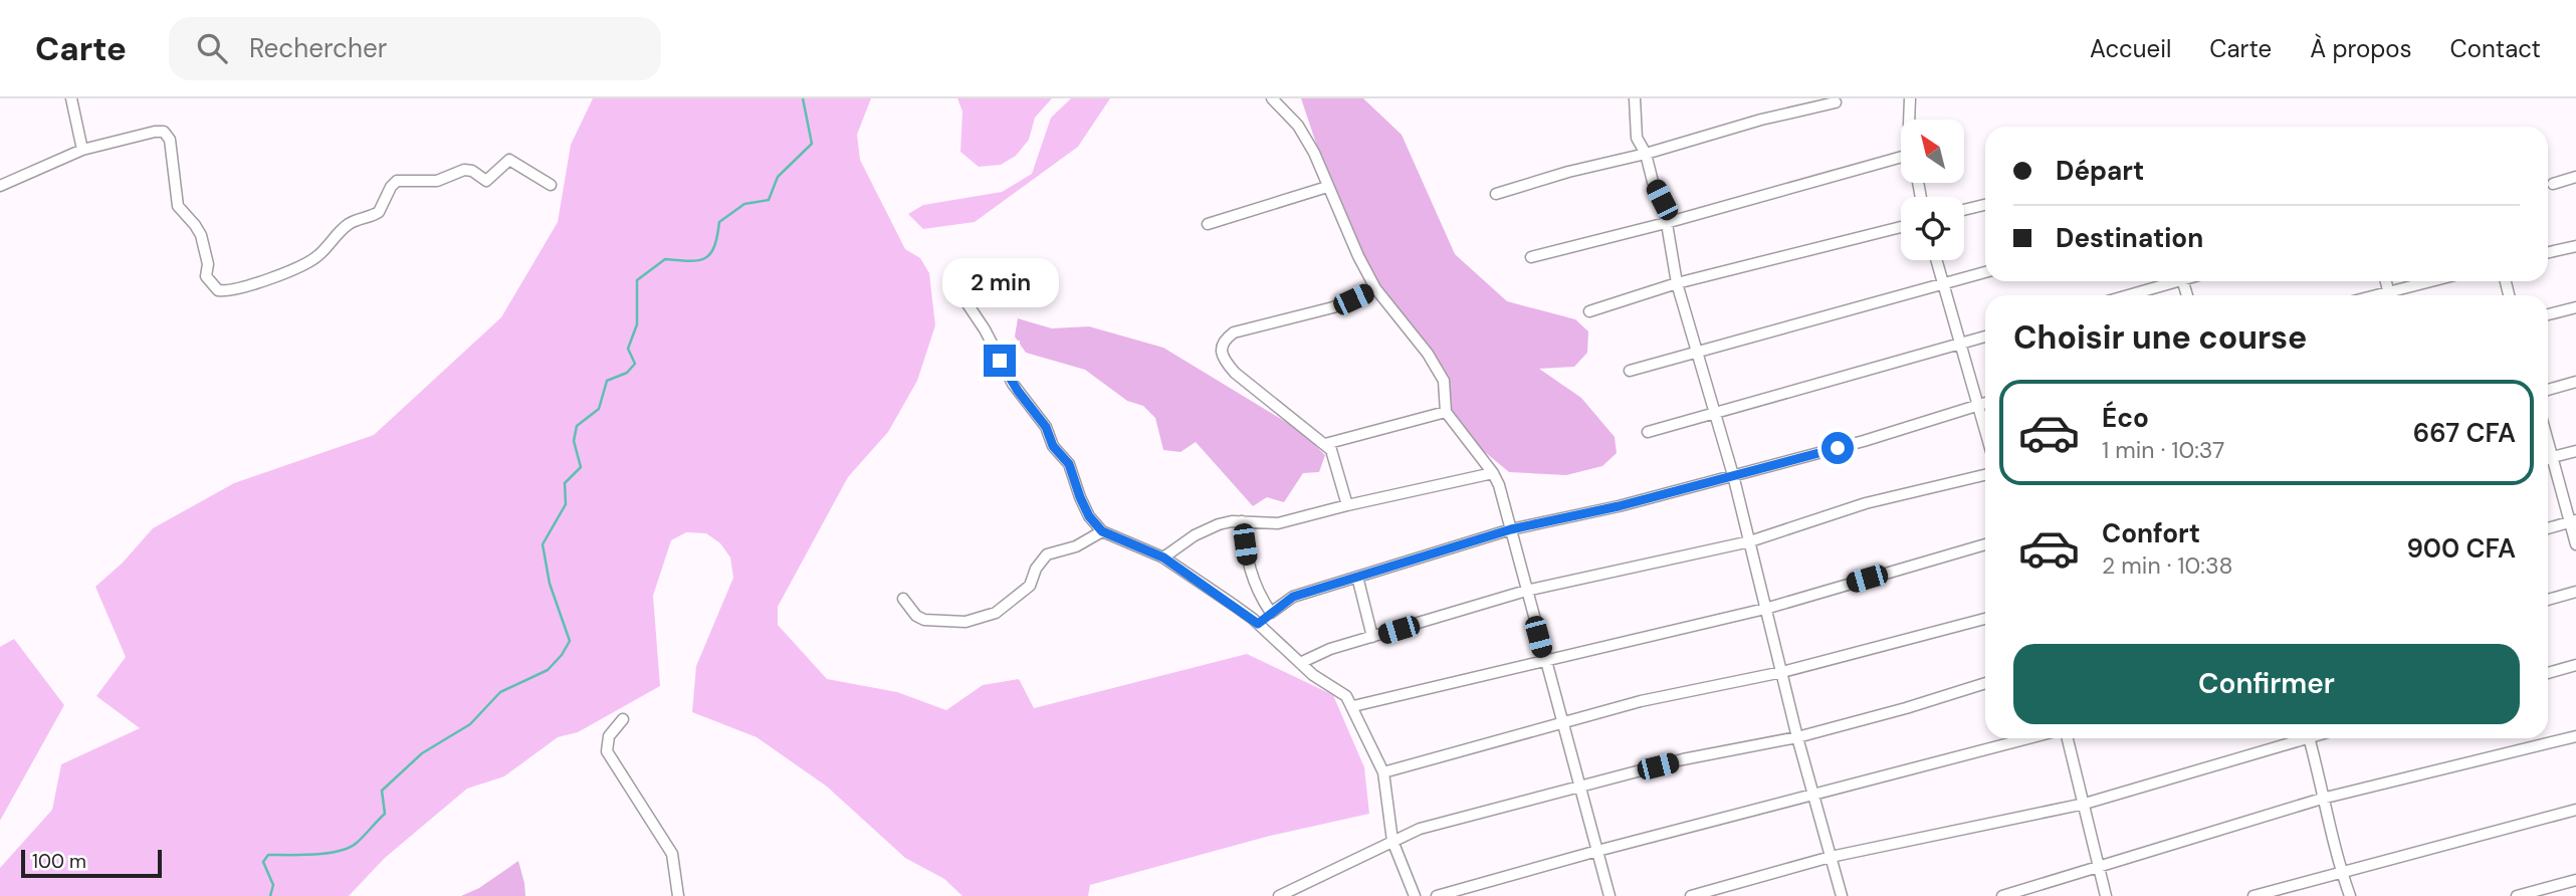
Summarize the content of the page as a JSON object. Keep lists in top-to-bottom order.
{
  "scale_bar": "100 m",
  "north": "top left",
  "page": {
    "header": "Carte",
    "search": "Rechercher",
    "nav": [
      "Accueil",
      "Carte",
      "À propos",
      "Contact"
    ],
    "banner": ["Départ", "Destination"],
    "bubble": "2 min",
    "heading": "Choisir une course",
    "list": [
      {
        "name": "Éco",
        "note": "1 min · 10:37",
        "value": "667 CFA"
      },
      {
        "name": "Confort",
        "note": "2 min · 10:38",
        "value": "900 CFA"
      }
    ],
    "buttons": "Confirmer",
    "scale": "100 m"
  }
}
